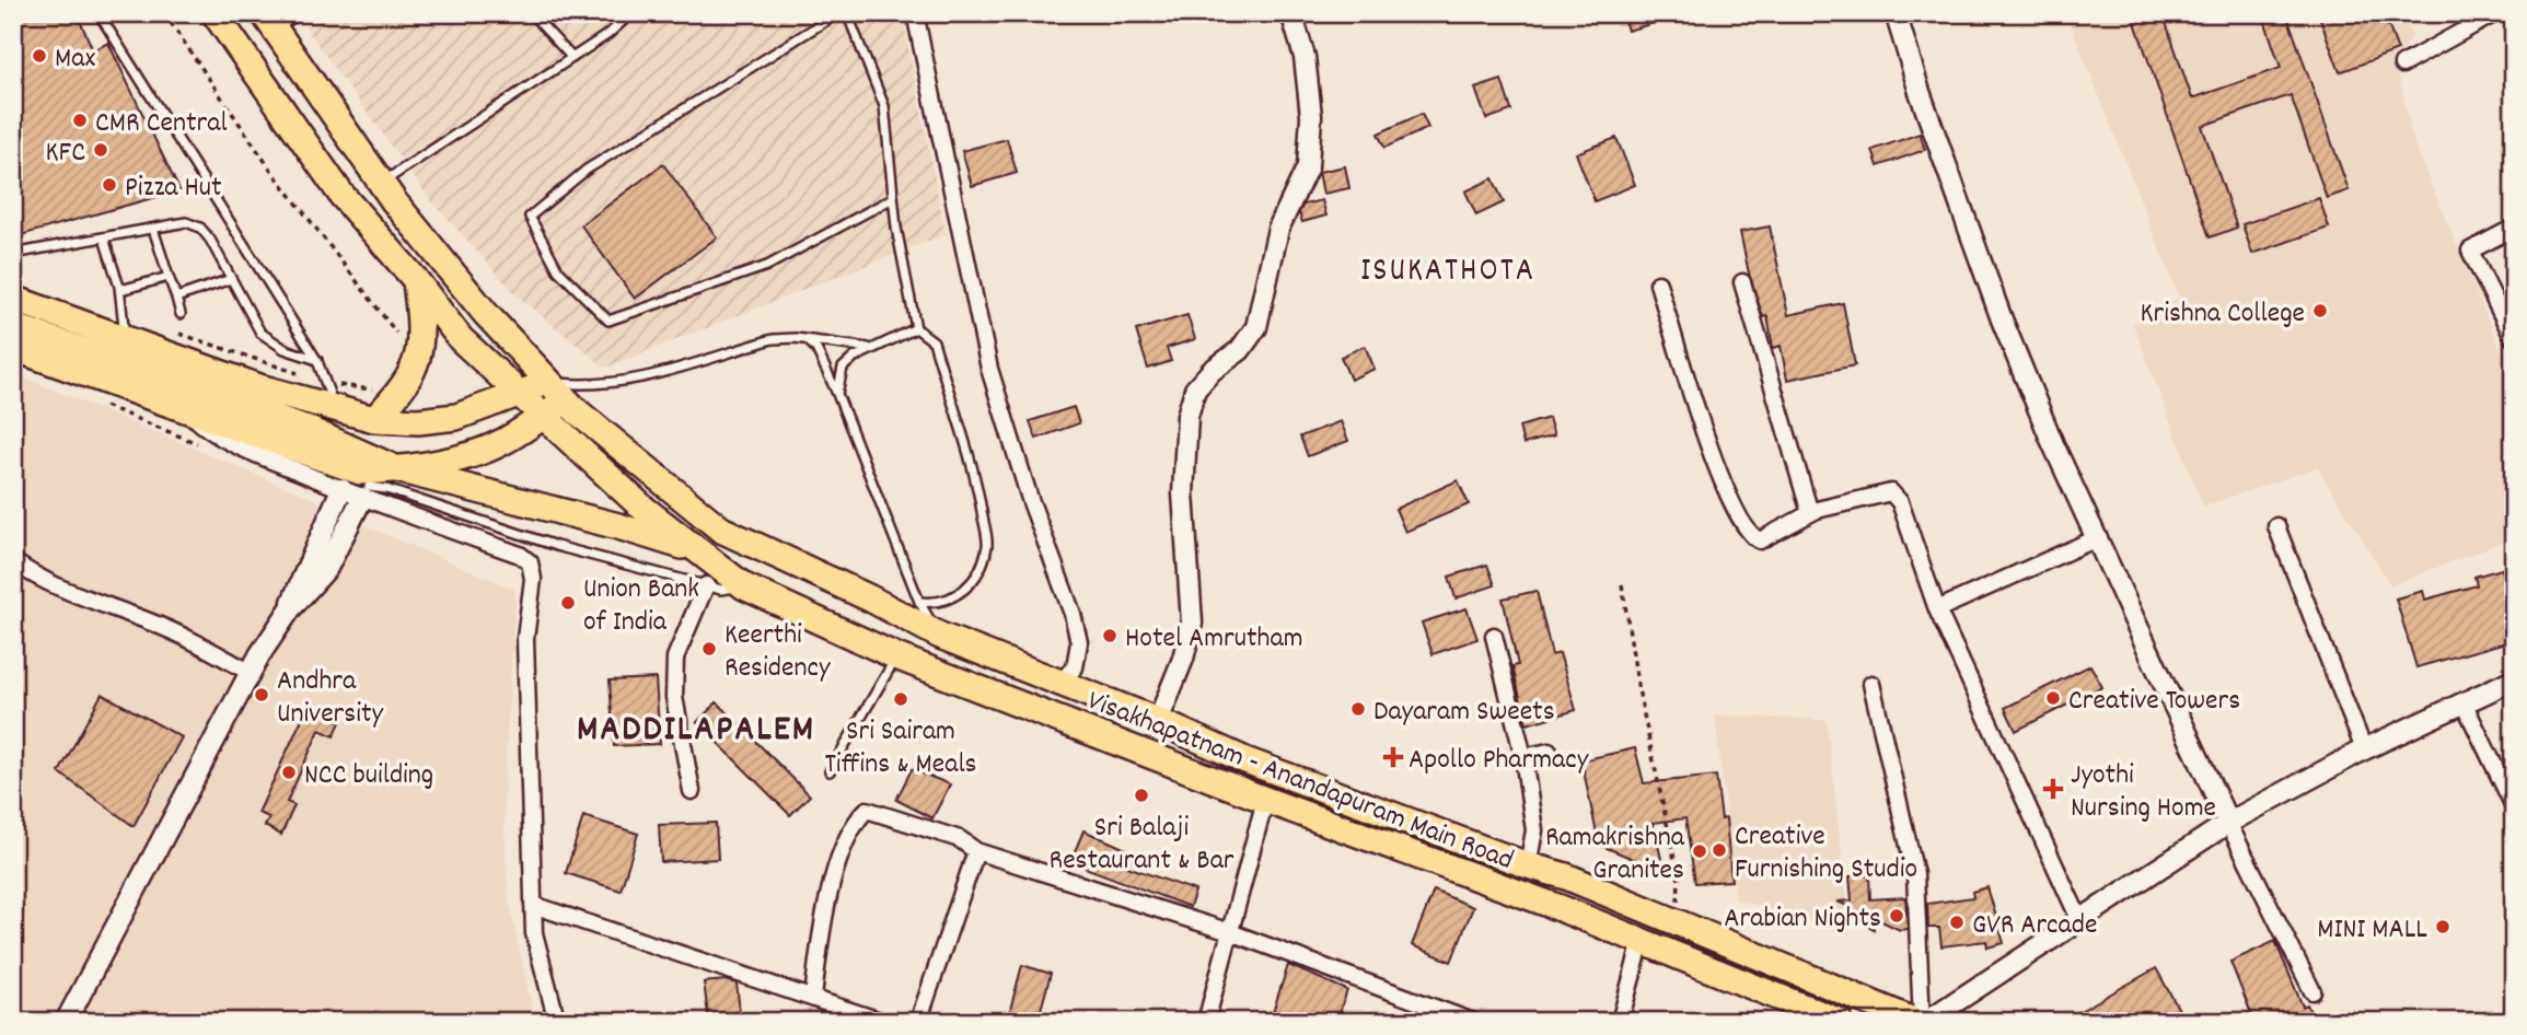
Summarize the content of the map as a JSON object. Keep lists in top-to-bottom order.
{
  "streets": {
    "main road": ["Visakhapatnam - Anandapuram Main Road"]
  },
  "districts": ["ISUKATHOTA", "MADDILAPALEM"],
  "places": {
    "other": [
      "Max",
      "CMR Central",
      "KFC",
      "Pizza Hut",
      "Krishna College",
      "Union Bank of India",
      "Hotel Amrutham",
      "Keerthi Residency",
      "Andhra University",
      "Creative Towers",
      "Sri Sairam Tiffins & Meals",
      "Dayaram Sweets",
      "NCC building",
      "Sri Balaji Restaurant & Bar",
      "Creative Furnishing Studio",
      "Ramakrishna Granites",
      "Arabian Nights",
      "GVR Arcade",
      "MINI MALL"
    ],
    "health": ["Apollo Pharmacy", "Jyothi Nursing Home"]
  }
}
